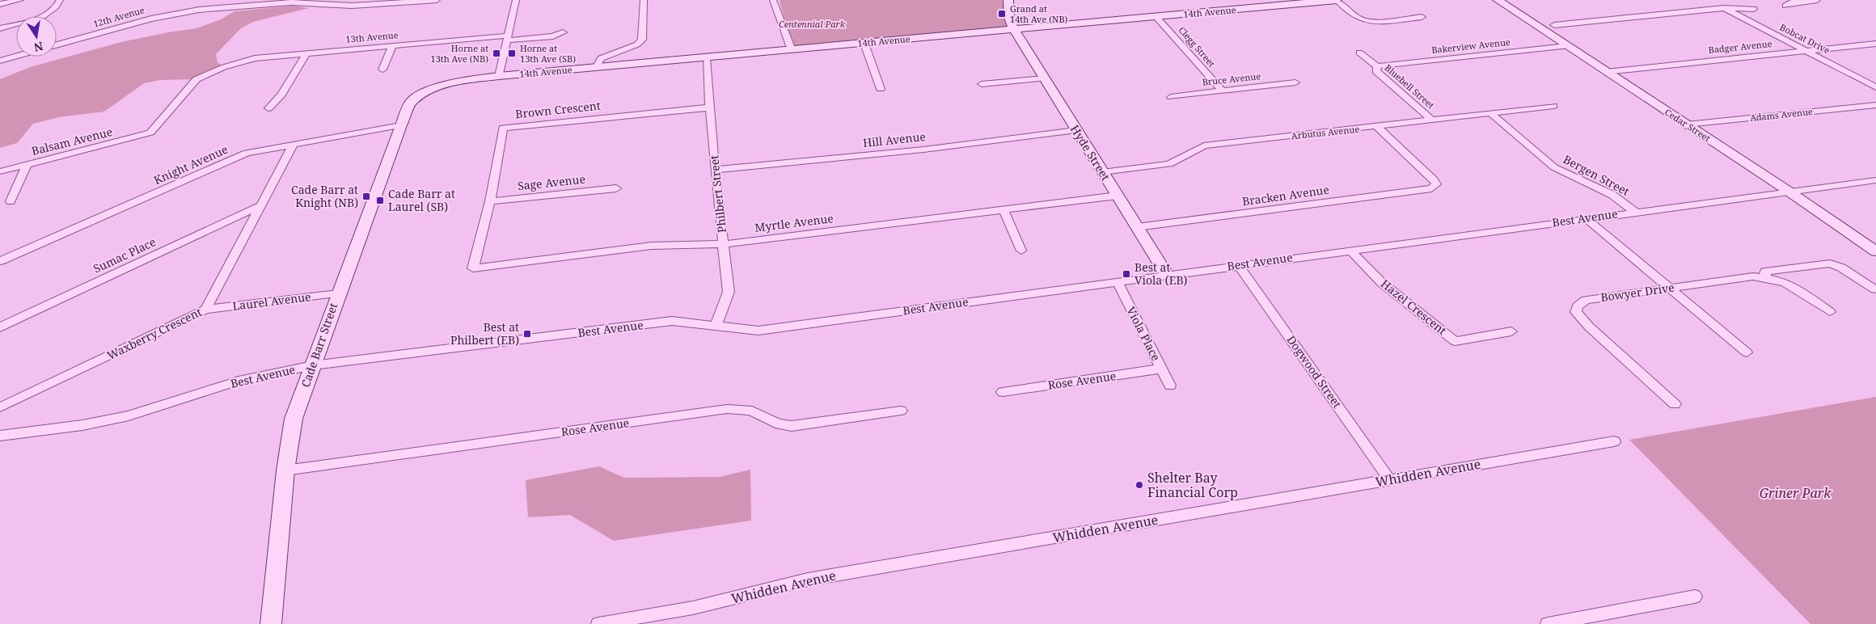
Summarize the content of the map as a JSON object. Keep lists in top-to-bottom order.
{
  "streets": {
    "street": [
      "14th Avenue",
      "12th Avenue",
      "13th Avenue",
      "Bobcat Drive",
      "Bakerview Avenue",
      "Clegg Street",
      "Badger Avenue",
      "Bruce Avenue",
      "Bluebell Street",
      "Brown Crescent",
      "Adams Avenue",
      "Cedar Street",
      "Arbutus Avenue",
      "Hill Avenue",
      "Balsam Avenue",
      "Hyde Street",
      "Knight Avenue",
      "Bergen Street",
      "Sage Avenue",
      "Philbert Street",
      "Bracken Avenue",
      "Best Avenue",
      "Myrtle Avenue",
      "Sumac Place",
      "Bowyer Drive",
      "Laurel Avenue",
      "Hazel Crescent",
      "Waxberry Crescent",
      "Viola Place",
      "Cade Barr Street",
      "Dogwood Street",
      "Rose Avenue",
      "Whidden Avenue"
    ]
  },
  "crossings": [
    ["14th Avenue", "Clegg Street"],
    ["14th Avenue", "Hyde Street"],
    ["14th Avenue", "Philbert Street"],
    ["14th Avenue", "Cade Barr Street"],
    ["13th Avenue", "Balsam Avenue"],
    ["Bobcat Drive", "Badger Avenue"],
    ["Bakerview Avenue", "Bluebell Street"],
    ["Bakerview Avenue", "Cedar Street"],
    ["Clegg Street", "Bruce Avenue"],
    ["Badger Avenue", "Cedar Street"],
    ["Bluebell Street", "Arbutus Avenue"],
    ["Brown Crescent", "Sage Avenue"],
    ["Brown Crescent", "Philbert Street"],
    ["Brown Crescent", "Myrtle Avenue"],
    ["Adams Avenue", "Cedar Street"],
    ["Cedar Street", "Best Avenue"],
    ["Arbutus Avenue", "Hyde Street"],
    ["Arbutus Avenue", "Bergen Street"],
    ["Arbutus Avenue", "Bracken Avenue"],
    ["Hill Avenue", "Hyde Street"],
    ["Hill Avenue", "Philbert Street"],
    ["Hyde Street", "Bracken Avenue"],
    ["Hyde Street", "Best Avenue"],
    ["Hyde Street", "Myrtle Avenue"],
    ["Knight Avenue", "Waxberry Crescent"],
    ["Knight Avenue", "Cade Barr Street"],
    ["Bergen Street", "Best Avenue"],
    ["Philbert Street", "Best Avenue"],
    ["Philbert Street", "Myrtle Avenue"],
    ["Best Avenue", "Hazel Crescent"],
    ["Best Avenue", "Viola Place"],
    ["Best Avenue", "Cade Barr Street"],
    ["Best Avenue", "Dogwood Street"],
    ["Sumac Place", "Waxberry Crescent"],
    ["Laurel Avenue", "Waxberry Crescent"],
    ["Laurel Avenue", "Cade Barr Street"],
    ["Viola Place", "Rose Avenue"],
    ["Cade Barr Street", "Rose Avenue"],
    ["Dogwood Street", "Whidden Avenue"]
  ],
  "parks": ["Centennial Park", "Griner Park"],
  "places": {
    "transit": [
      "Grand at 14th Ave (NB)",
      "Horne at 13th Ave (NB)",
      "Horne at 13th Ave (SB)",
      "Cade Barr at Knight (NB)",
      "Cade Barr at Laurel (SB)",
      "Best at Viola (EB)",
      "Best at Philbert (EB)"
    ],
    "other": ["Shelter Bay Financial Corp"]
  },
  "north": "bottom"
}
